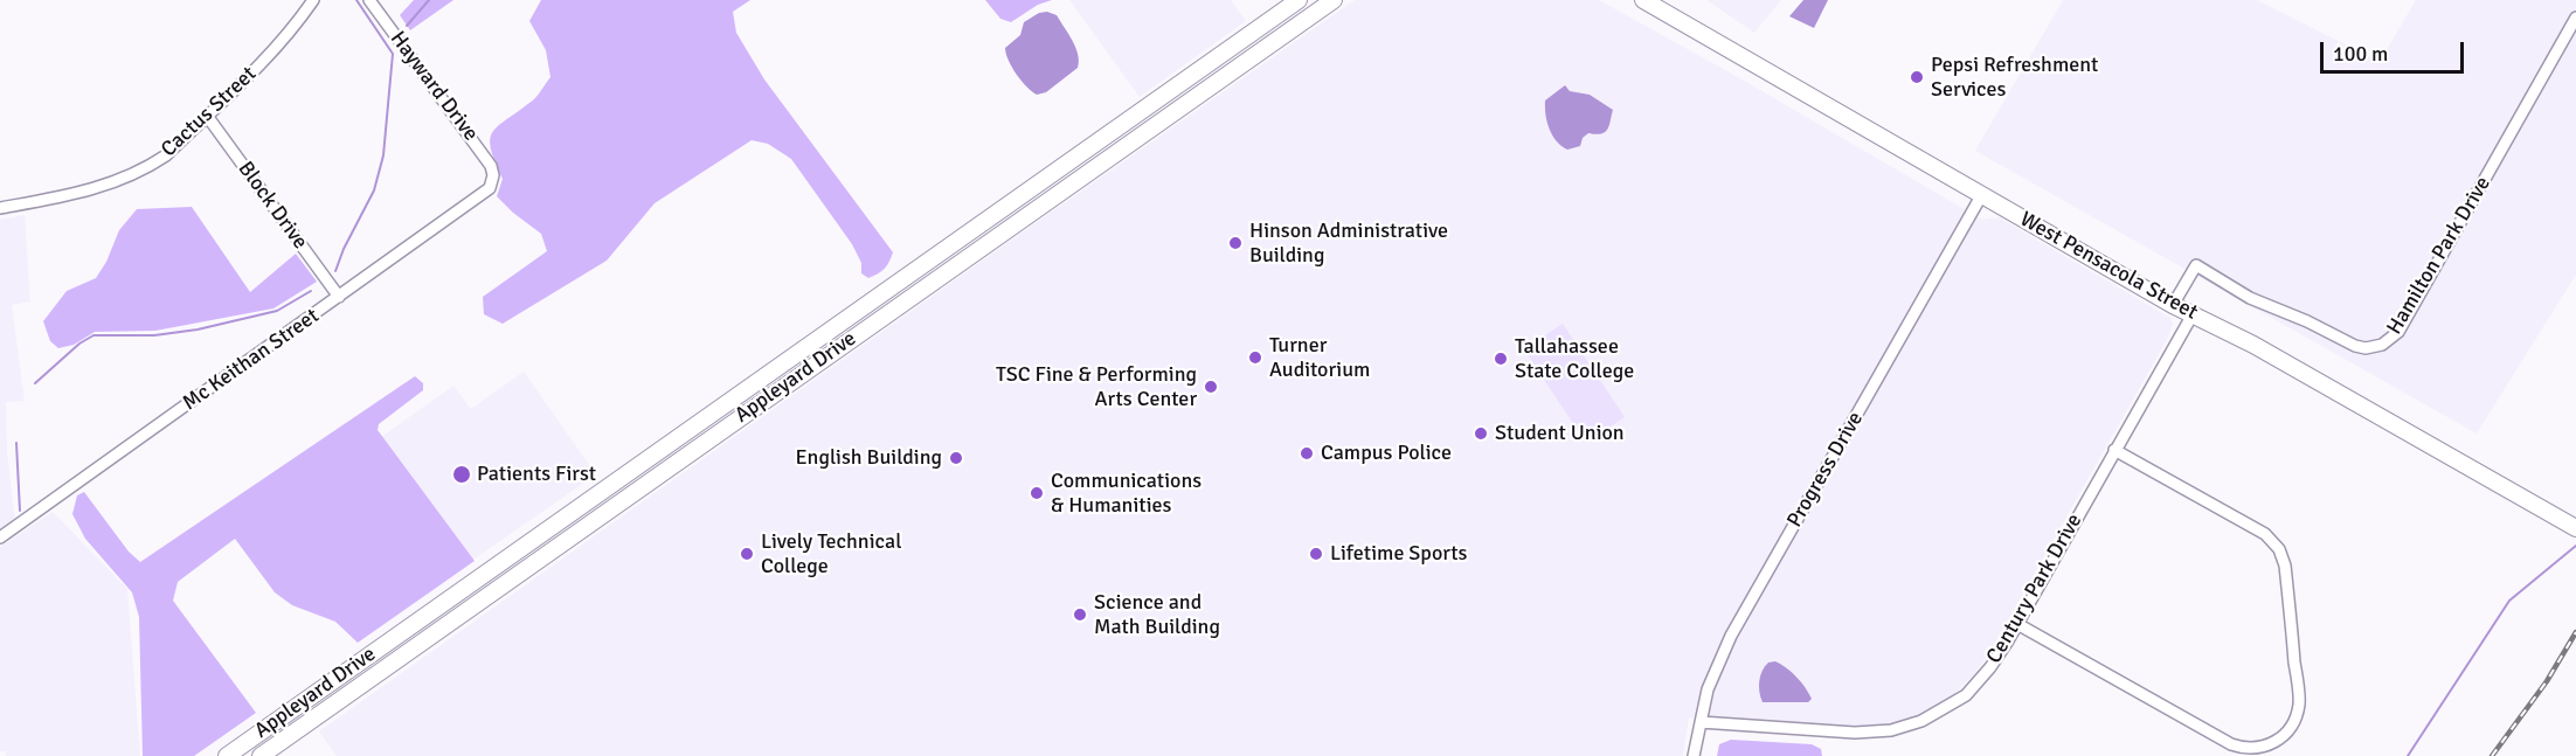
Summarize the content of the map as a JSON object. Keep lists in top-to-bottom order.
{
  "streets": {
    "main road": ["West Pensacola Street", "Appleyard Drive"],
    "street": [
      "Hayward Drive",
      "Cactus Street",
      "Block Drive",
      "Hamilton Park Drive",
      "Mc Keithan Street",
      "Progress Drive",
      "Century Park Drive"
    ]
  },
  "crossings": [
    ["Hayward Drive", "Mc Keithan Street"],
    ["Cactus Street", "Block Drive"],
    ["Block Drive", "Mc Keithan Street"],
    ["Hamilton Park Drive", "West Pensacola Street"],
    ["West Pensacola Street", "Progress Drive"],
    ["West Pensacola Street", "Century Park Drive"],
    ["Progress Drive", "Century Park Drive"]
  ],
  "places": [
    "Pepsi Refreshment Services",
    "Hinson Administrative Building",
    "Turner Auditorium",
    "Tallahassee State College",
    "TSC Fine & Performing Arts Center",
    "Student Union",
    "Campus Police",
    "English Building",
    "Patients First",
    "Communications & Humanities",
    "Lively Technical College",
    "Lifetime Sports",
    "Science and Math Building"
  ],
  "scale_bar": "100 m"
}
